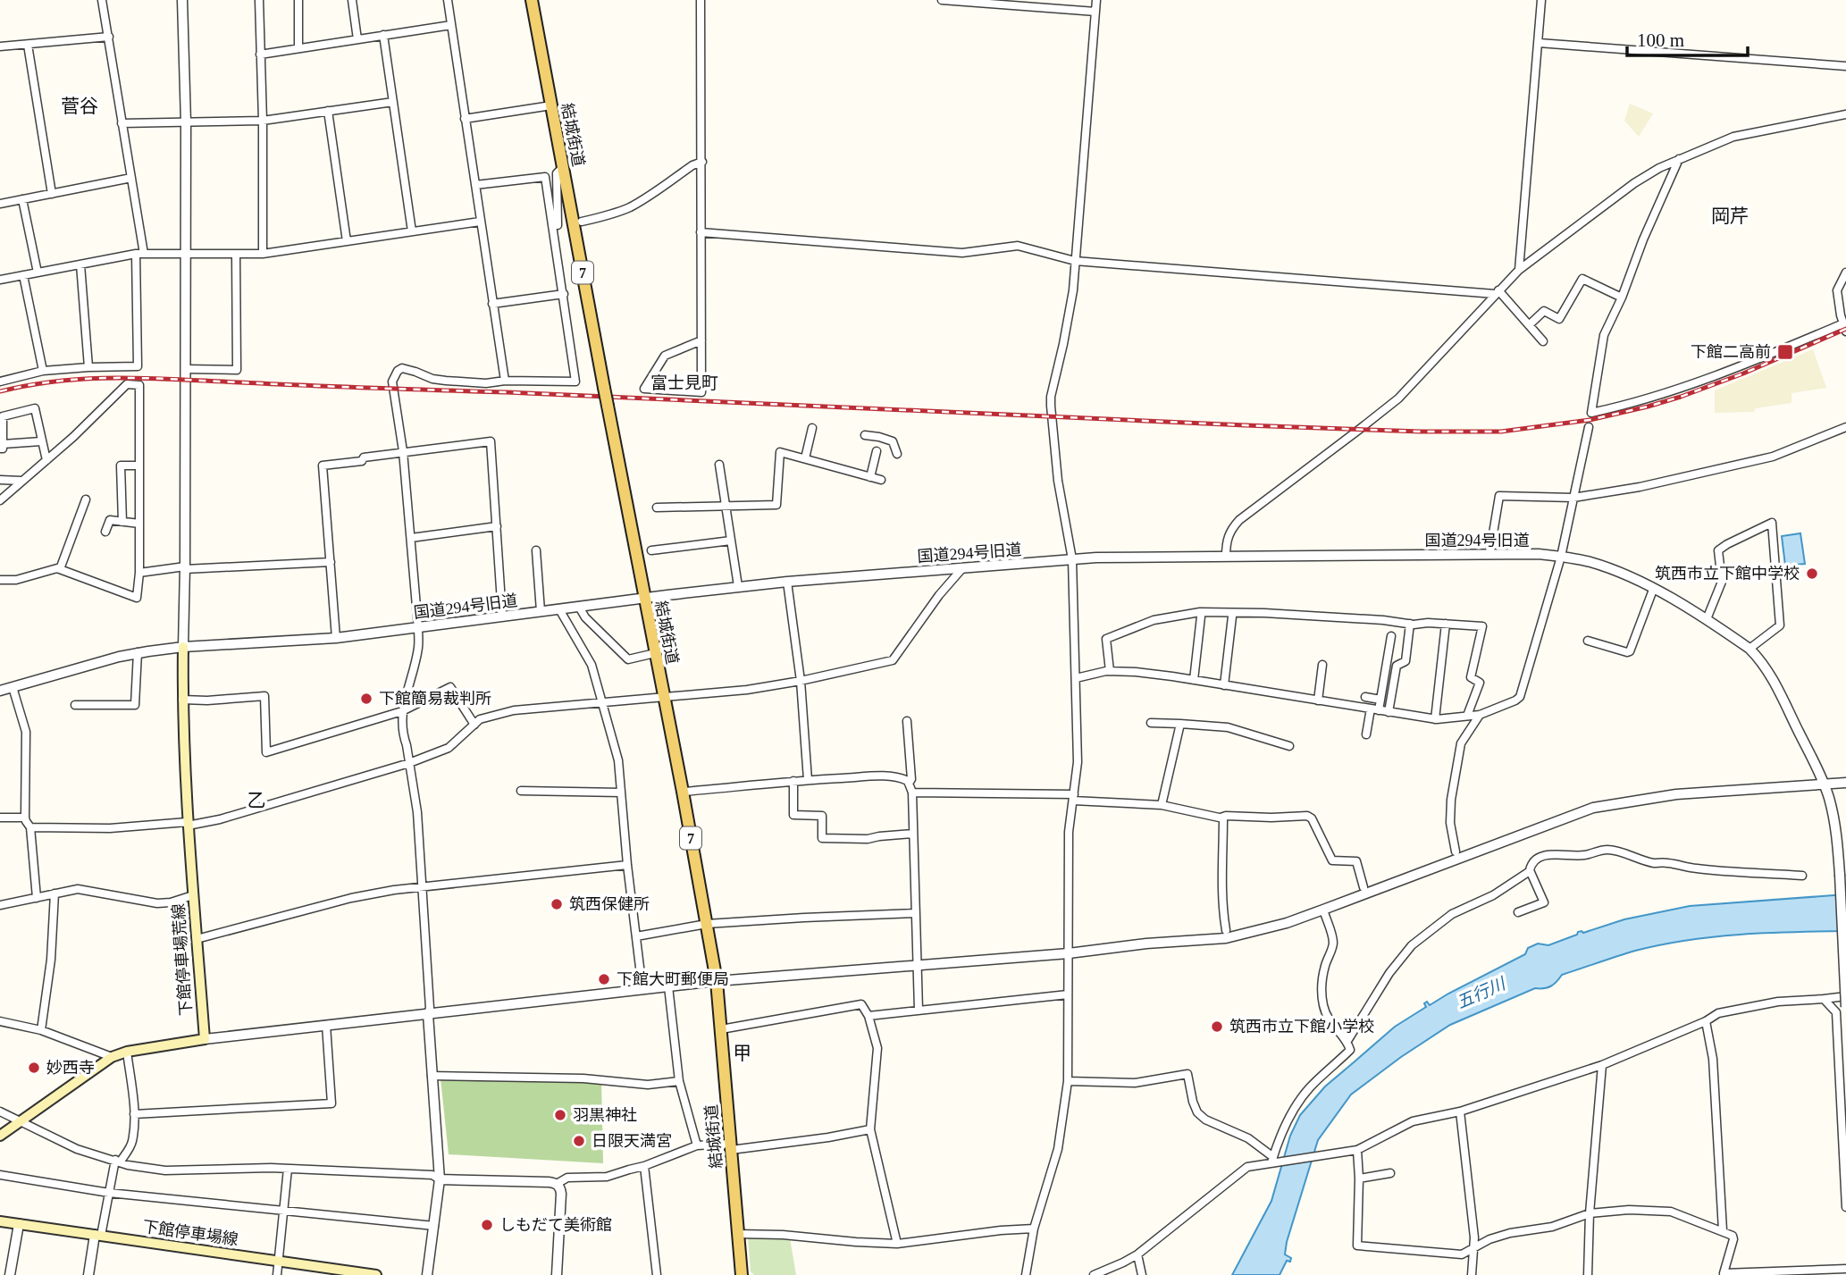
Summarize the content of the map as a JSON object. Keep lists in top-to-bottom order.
{
  "streets": {
    "main road": [
      "結城街道",
      "7",
      "下館停車場荒線",
      "下館停車場線"
    ],
    "street": ["国道294号旧道"]
  },
  "crossings": [
    ["結城街道", "国道294号旧道"],
    ["国道294号旧道", "下館停車場荒線"]
  ],
  "districts": [
    "菅谷",
    "岡芹",
    "富士見町",
    "乙",
    "甲"
  ],
  "water": ["五行川"],
  "places": {
    "transit": ["下館二高前"],
    "other": [
      "筑西市立下館中学校",
      "下館簡易裁判所",
      "筑西保健所",
      "下館大町郵便局",
      "筑西市立下館小学校",
      "妙西寺",
      "羽黒神社",
      "日限天満宮",
      "しもだて美術館"
    ]
  },
  "scale_bar": "100 m"
}
